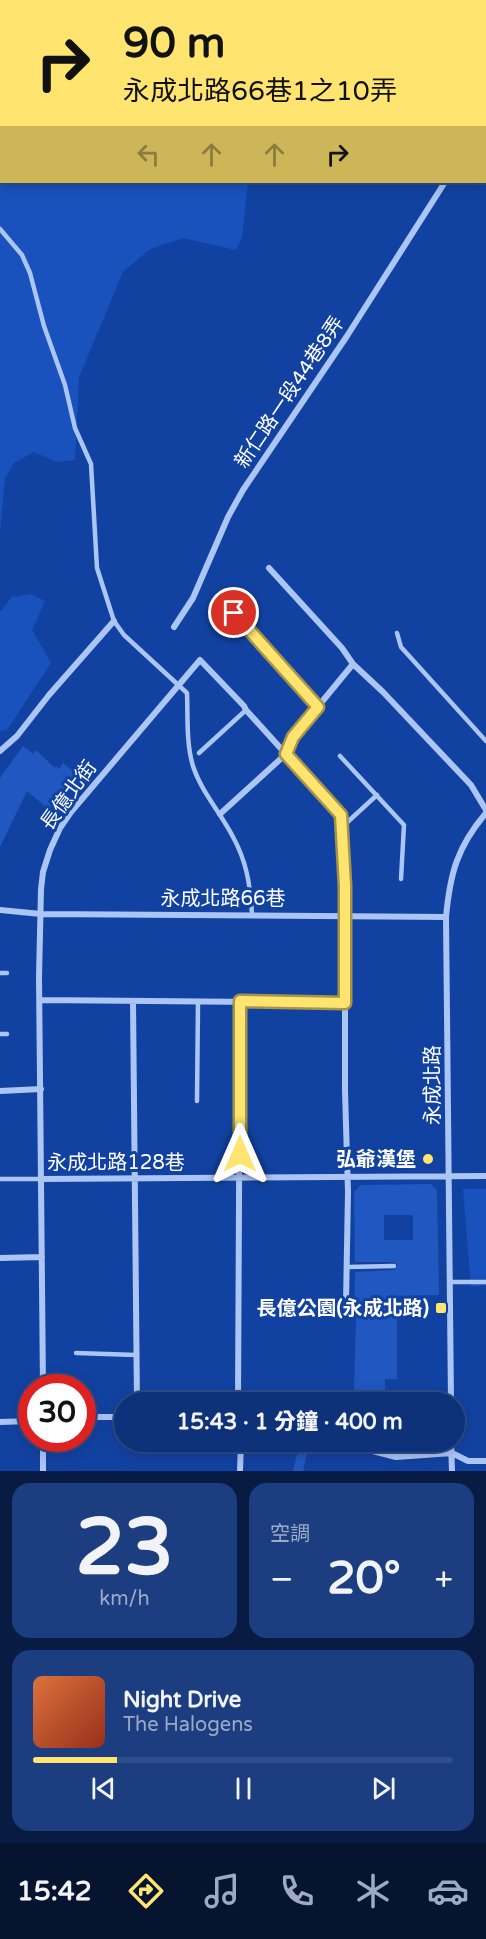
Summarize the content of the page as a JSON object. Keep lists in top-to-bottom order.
{
  "streets": {
    "street": [
      "新仁路一段44巷8弄",
      "長億北街",
      "永成北路66巷",
      "永成北路",
      "永成北路128巷"
    ]
  },
  "crossings": [
    ["長億北街", "永成北路66巷"],
    ["長億北街", "永成北路128巷"],
    ["永成北路66巷", "永成北路"],
    ["永成北路", "永成北路128巷"]
  ],
  "places": {
    "other": ["弘爺漢堡"],
    "transit": ["長億公園(永成北路)"]
  },
  "page": {
    "turn": ["90 m", "永成北路66巷1之10弄"],
    "limit": "30",
    "trip": "15:43 · 1 分鐘 · 400 m",
    "tile": [
      ["23", "km/h"],
      "空調"
    ],
    "heat": ["−", "20°", "+"],
    "song": ["Night Drive", "The Halogens"],
    "tabs": "15:42"
  }
}
